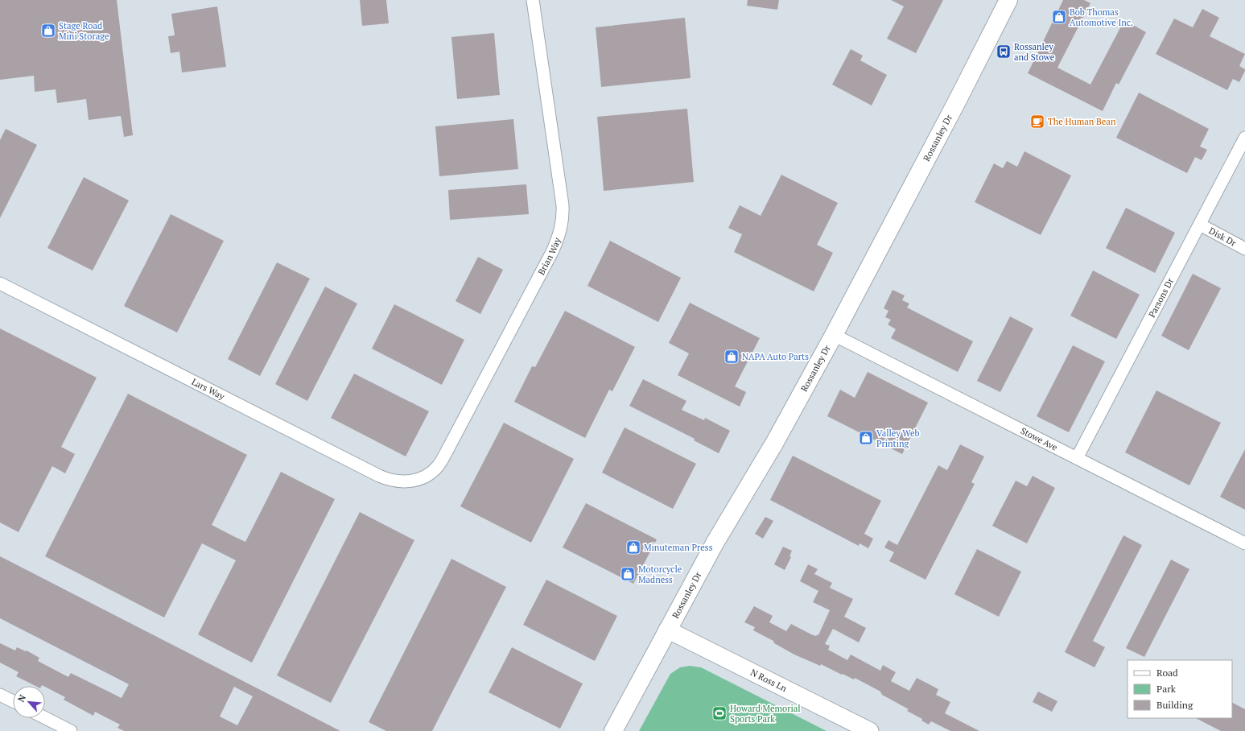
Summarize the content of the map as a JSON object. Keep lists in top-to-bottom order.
{
  "streets": {
    "main road": ["Rossanley Dr", "N Ross Ln"],
    "street": [
      "Disk Dr",
      "Brian Way",
      "Parsons Dr",
      "Lars Way",
      "Stowe Ave"
    ]
  },
  "crossings": [
    ["Rossanley Dr", "Stowe Ave"],
    ["Rossanley Dr", "N Ross Ln"],
    ["Disk Dr", "Parsons Dr"],
    ["Brian Way", "Lars Way"],
    ["Parsons Dr", "Stowe Ave"]
  ],
  "places": {
    "shop": [
      "Bob Thomas Automotive Inc.",
      "Stage Road Mini Storage",
      "NAPA Auto Parts",
      "Valley Web Printing",
      "Minuteman Press",
      "Motorcycle Madness"
    ],
    "bus stop": ["Rossanley and Stowe"],
    "cafe": ["The Human Bean"],
    "sports": ["Howard Memorial Sports Park"]
  },
  "legend": ["Road", "Park", "Building"],
  "north": "top left"
}
